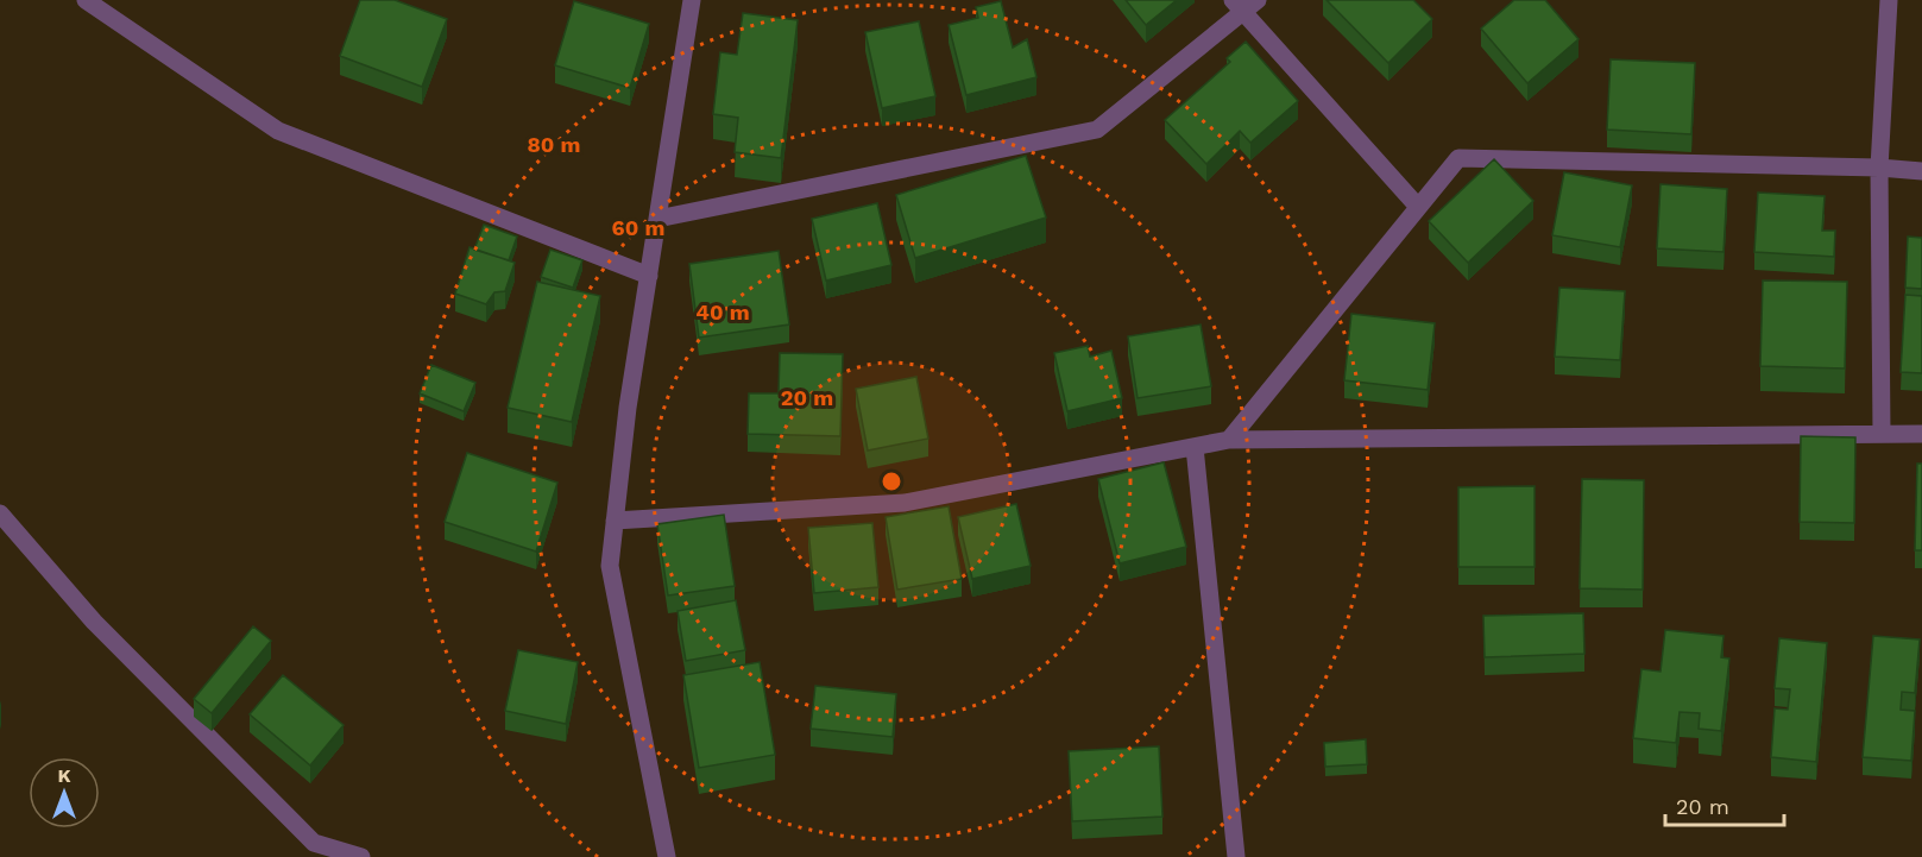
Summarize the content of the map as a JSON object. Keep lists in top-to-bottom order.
{
  "scale_bar": "20 m",
  "north": "top",
  "rings": [
    "80 m",
    "60 m",
    "40 m",
    "20 m"
  ]
}
